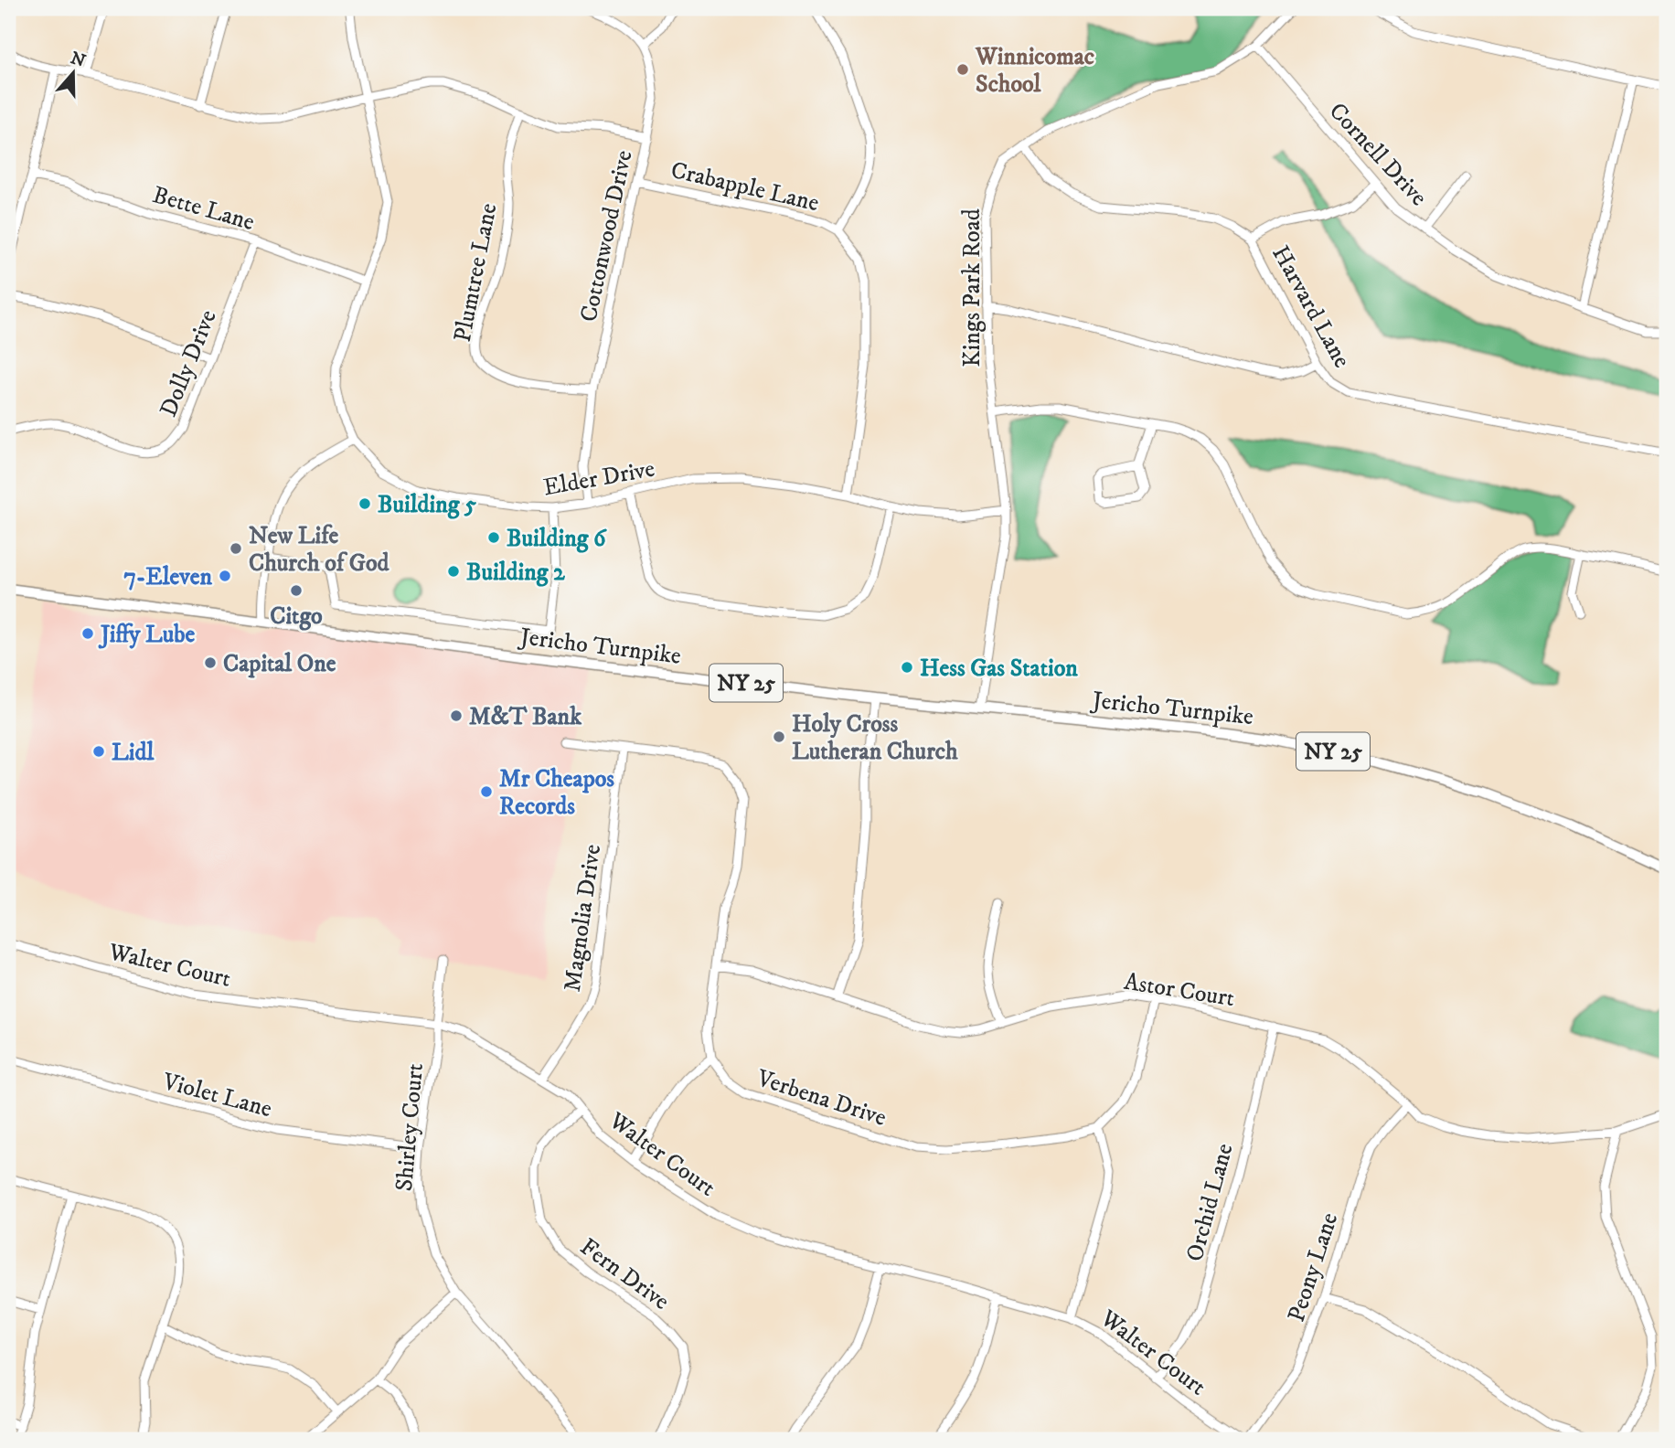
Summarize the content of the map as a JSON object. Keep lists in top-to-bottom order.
{
  "streets": {
    "main road": ["Jericho Turnpike", "NY 25"],
    "street": [
      "Cornell Drive",
      "Crabapple Lane",
      "Bette Lane",
      "Cottonwood Drive",
      "Plumtree Lane",
      "Kings Park Road",
      "Harvard Lane",
      "Dolly Drive",
      "Elder Drive",
      "Magnolia Drive",
      "Walter Court",
      "Astor Court",
      "Violet Lane",
      "Verbena Drive",
      "Shirley Court",
      "Orchid Lane",
      "Peony Lane",
      "Fern Drive"
    ]
  },
  "crossings": [
    ["Cornell Drive", "Kings Park Road"],
    ["Crabapple Lane", "Cottonwood Drive"],
    ["Crabapple Lane", "Elder Drive"],
    ["Bette Lane", "Dolly Drive"],
    ["Bette Lane", "Elder Drive"],
    ["Cottonwood Drive", "Plumtree Lane"],
    ["Cottonwood Drive", "Elder Drive"],
    ["Kings Park Road", "Harvard Lane"],
    ["Kings Park Road", "Elder Drive"],
    ["Kings Park Road", "Jericho Turnpike"],
    ["Magnolia Drive", "Walter Court"],
    ["Walter Court", "Shirley Court"],
    ["Walter Court", "Orchid Lane"],
    ["Walter Court", "Peony Lane"],
    ["Walter Court", "Fern Drive"],
    ["Astor Court", "Orchid Lane"],
    ["Astor Court", "Peony Lane"],
    ["Violet Lane", "Shirley Court"]
  ],
  "places": [
    "Winnicomac School",
    "Building 5",
    "Building 6",
    "New Life Church of God",
    "Building 2",
    "7-Eleven",
    "Citgo",
    "Jiffy Lube",
    "Capital One",
    "Hess Gas Station",
    "M&T Bank",
    "Holy Cross Lutheran Church",
    "Lidl",
    "Mr Cheapos Records"
  ],
  "north": "top"
}
